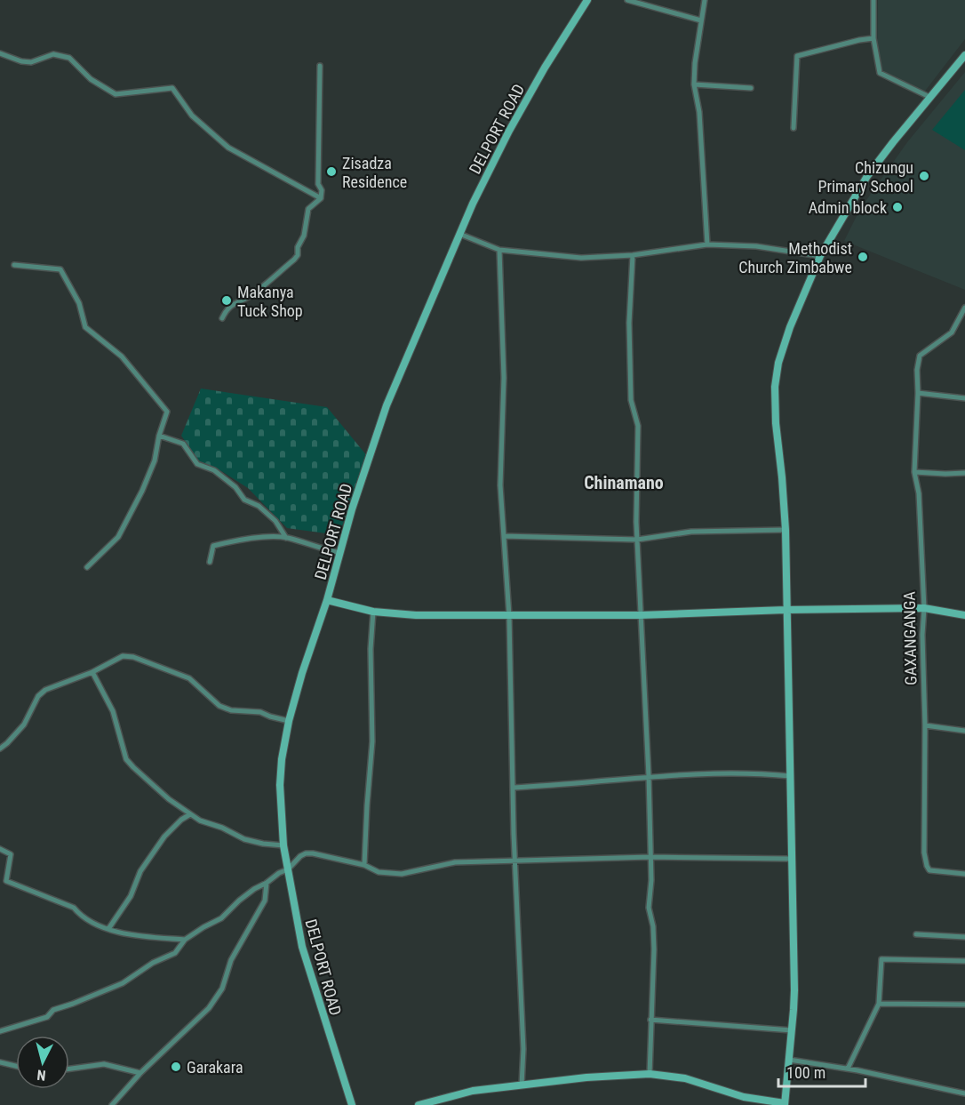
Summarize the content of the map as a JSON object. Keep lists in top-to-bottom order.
{
  "streets": {
    "street": ["DELPORT ROAD", "GAXANGANGA"]
  },
  "districts": ["Chinamano"],
  "places": [
    "Zisadza Residence",
    "Chizungu Primary School",
    "Admin block",
    "Methodist Church Zimbabwe",
    "Makanya Tuck Shop",
    "Garakara"
  ],
  "scale_bar": "100 m",
  "north": "bottom"
}
